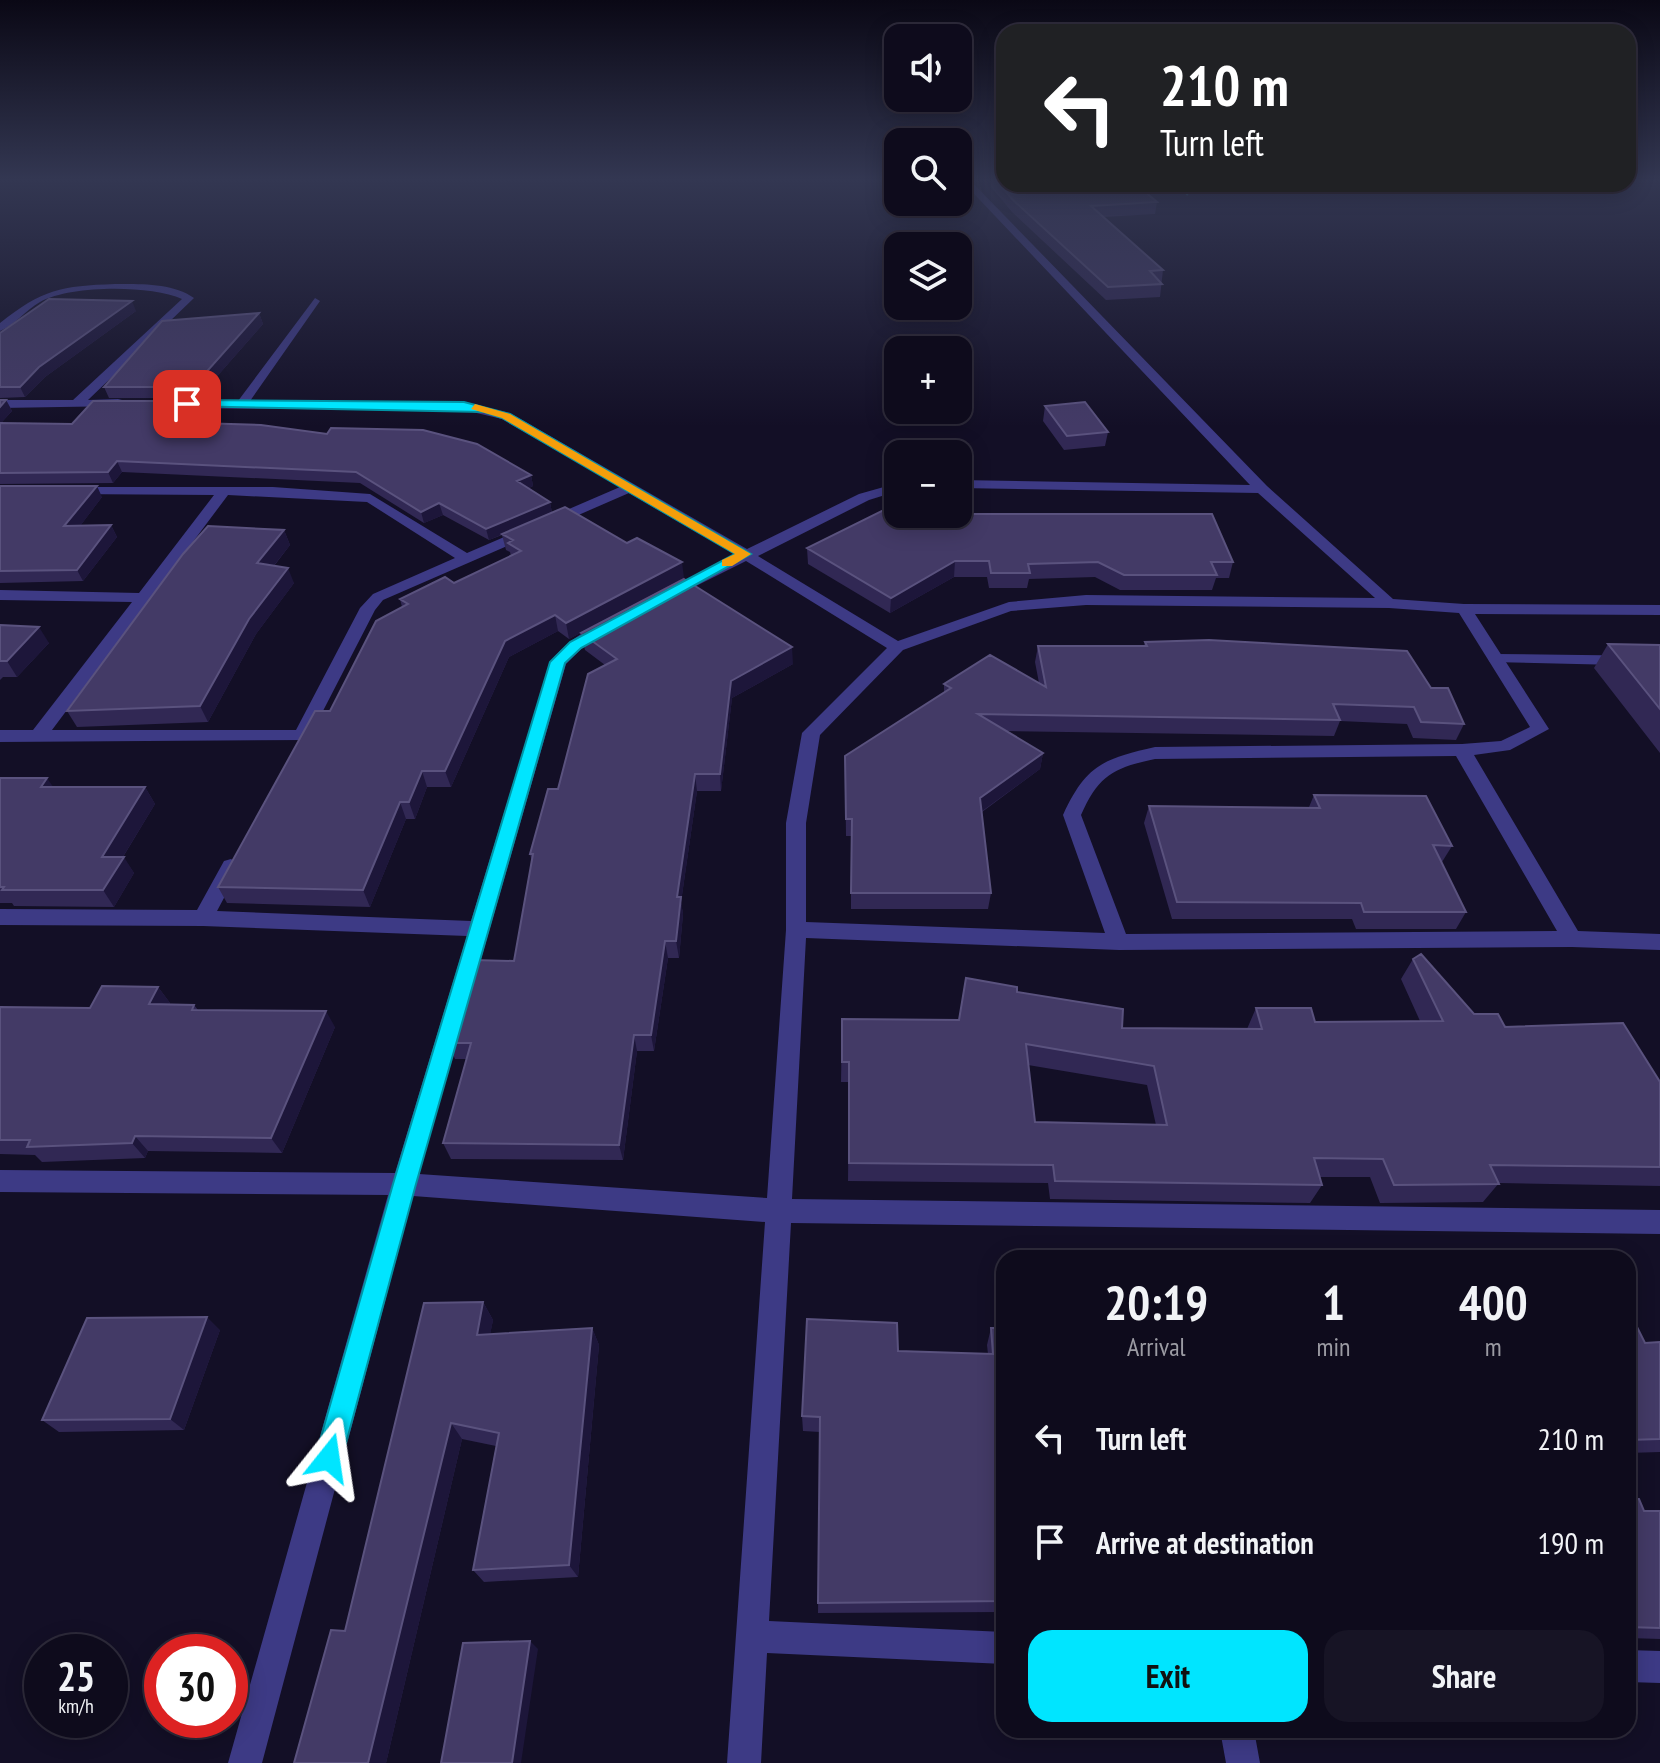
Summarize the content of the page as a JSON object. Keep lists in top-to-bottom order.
{
  "page": {
    "map_buttons": ["+", "−"],
    "turn": ["210 m", "Turn left"],
    "eta": [
      "20:19",
      "Arrival",
      "1",
      "min",
      "400",
      "m"
    ],
    "list": [
      {
        "name": "Turn left",
        "value": "210 m"
      },
      {
        "name": "Arrive at destination",
        "value": "190 m"
      }
    ],
    "buttons": ["Exit", "Share"],
    "speed": "25 km/h",
    "limit": "30"
  }
}
